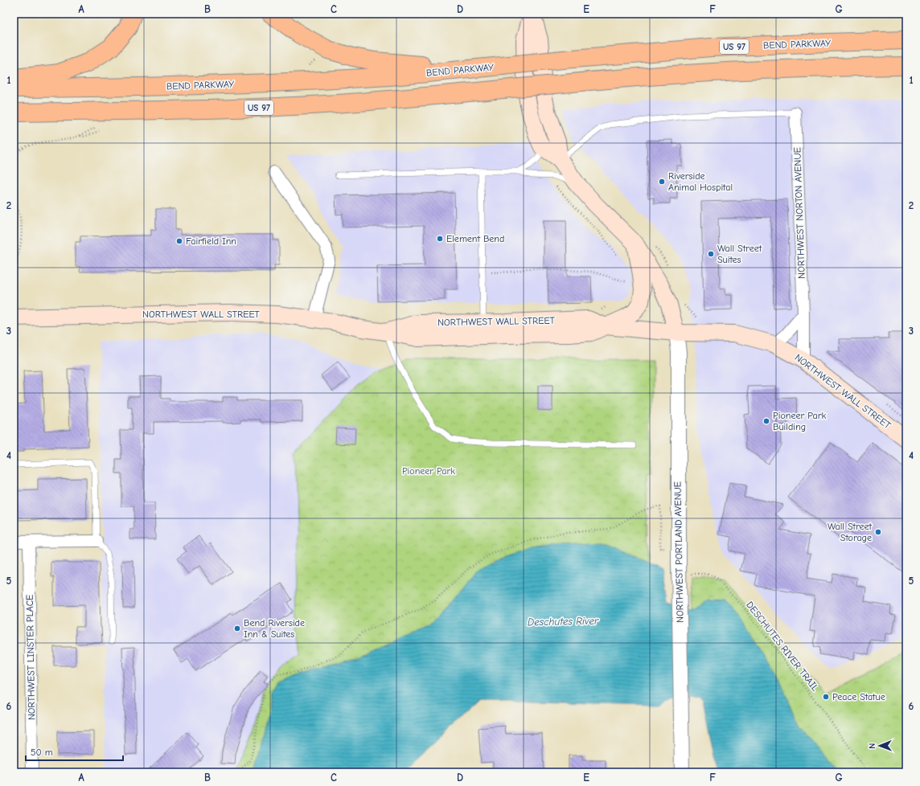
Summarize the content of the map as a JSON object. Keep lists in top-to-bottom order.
{
  "streets": {
    "highway": ["BEND PARKWAY", "US 97"],
    "main road": ["NORTHWEST WALL STREET"],
    "street": ["NORTHWEST NORTON AVENUE", "NORTHWEST PORTLAND AVENUE", "NORTHWEST LINSTER PLACE"],
    "path": ["DESCHUTES RIVER TRAIL"]
  },
  "crossings": [
    ["NORTHWEST NORTON AVENUE", "NORTHWEST WALL STREET"],
    ["NORTHWEST WALL STREET", "NORTHWEST PORTLAND AVENUE"],
    ["NORTHWEST PORTLAND AVENUE", "DESCHUTES RIVER TRAIL"]
  ],
  "water": ["Deschutes River"],
  "parks": ["Pioneer Park"],
  "places": [
    "Riverside Animal Hospital",
    "Element Bend",
    "Fairfield Inn",
    "Wall Street Suites",
    "Pioneer Park Building",
    "Wall Street Storage",
    "Bend Riverside Inn & Suites",
    "Peace Statue"
  ],
  "scale_bar": "50 m",
  "north": "left",
  "grid": {
    "columns": [
      "A",
      "B",
      "C",
      "D",
      "E",
      "F",
      "G"
    ],
    "rows": [
      "1",
      "2",
      "3",
      "4",
      "5",
      "6"
    ]
  }
}
